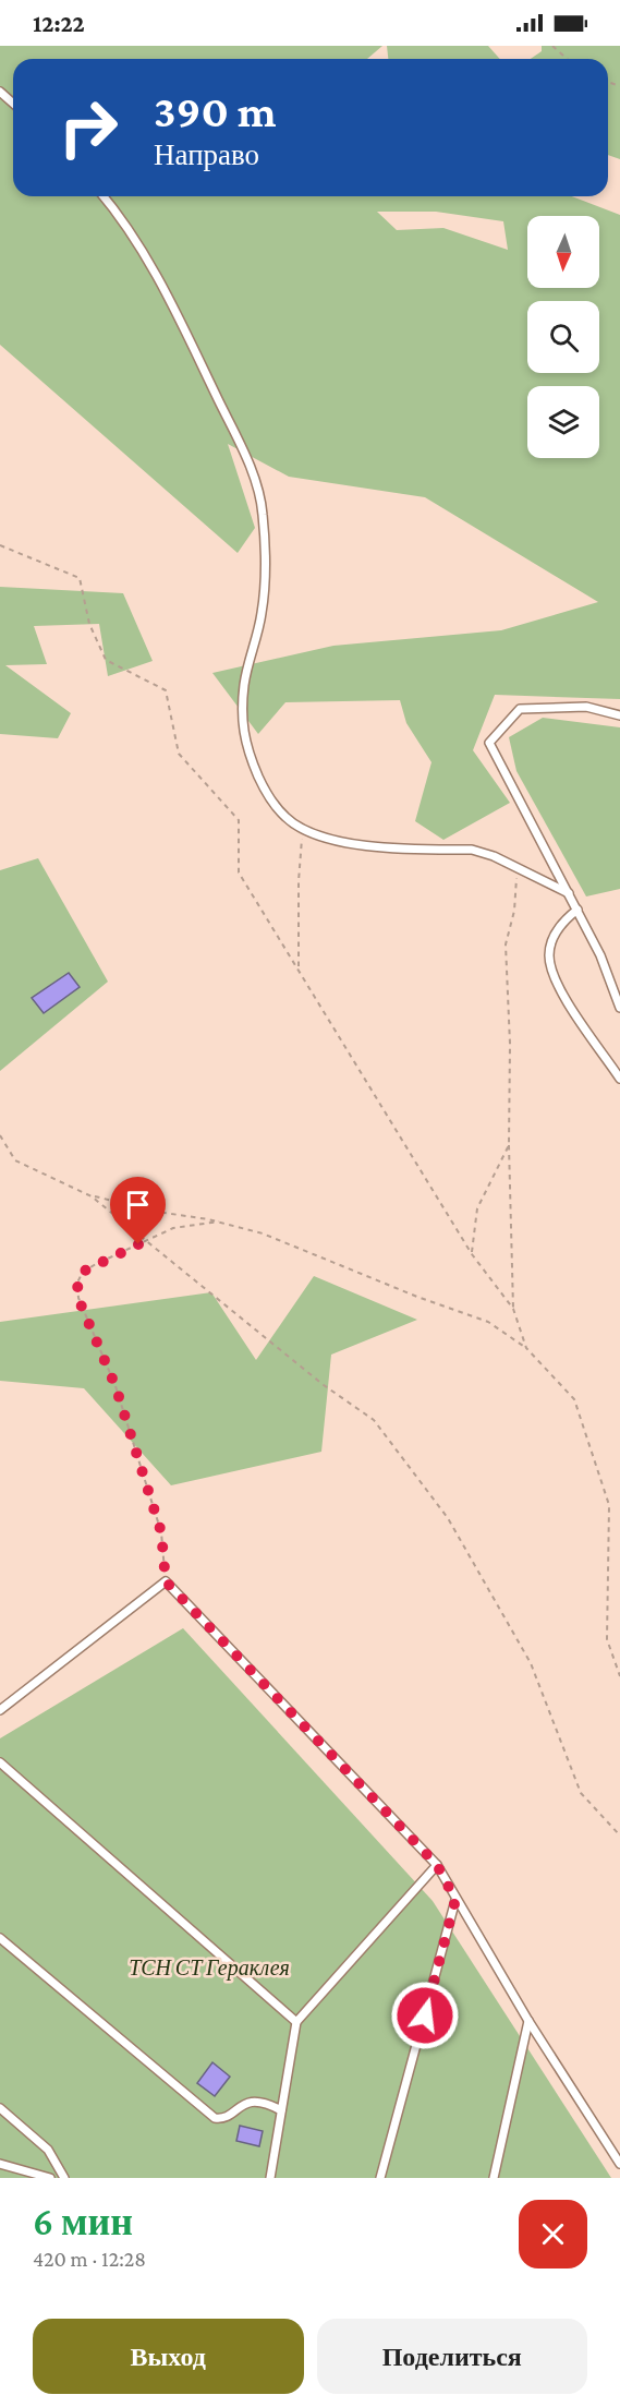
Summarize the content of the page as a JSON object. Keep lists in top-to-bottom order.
{
  "parks": ["ТСН СТ Гераклея"],
  "north": "bottom",
  "page": {
    "status": "12:22",
    "turn": ["390 m", "Направо"],
    "heading": ["6 мин", "420 m · 12:28"],
    "buttons": ["Выход", "Поделиться"]
  }
}
